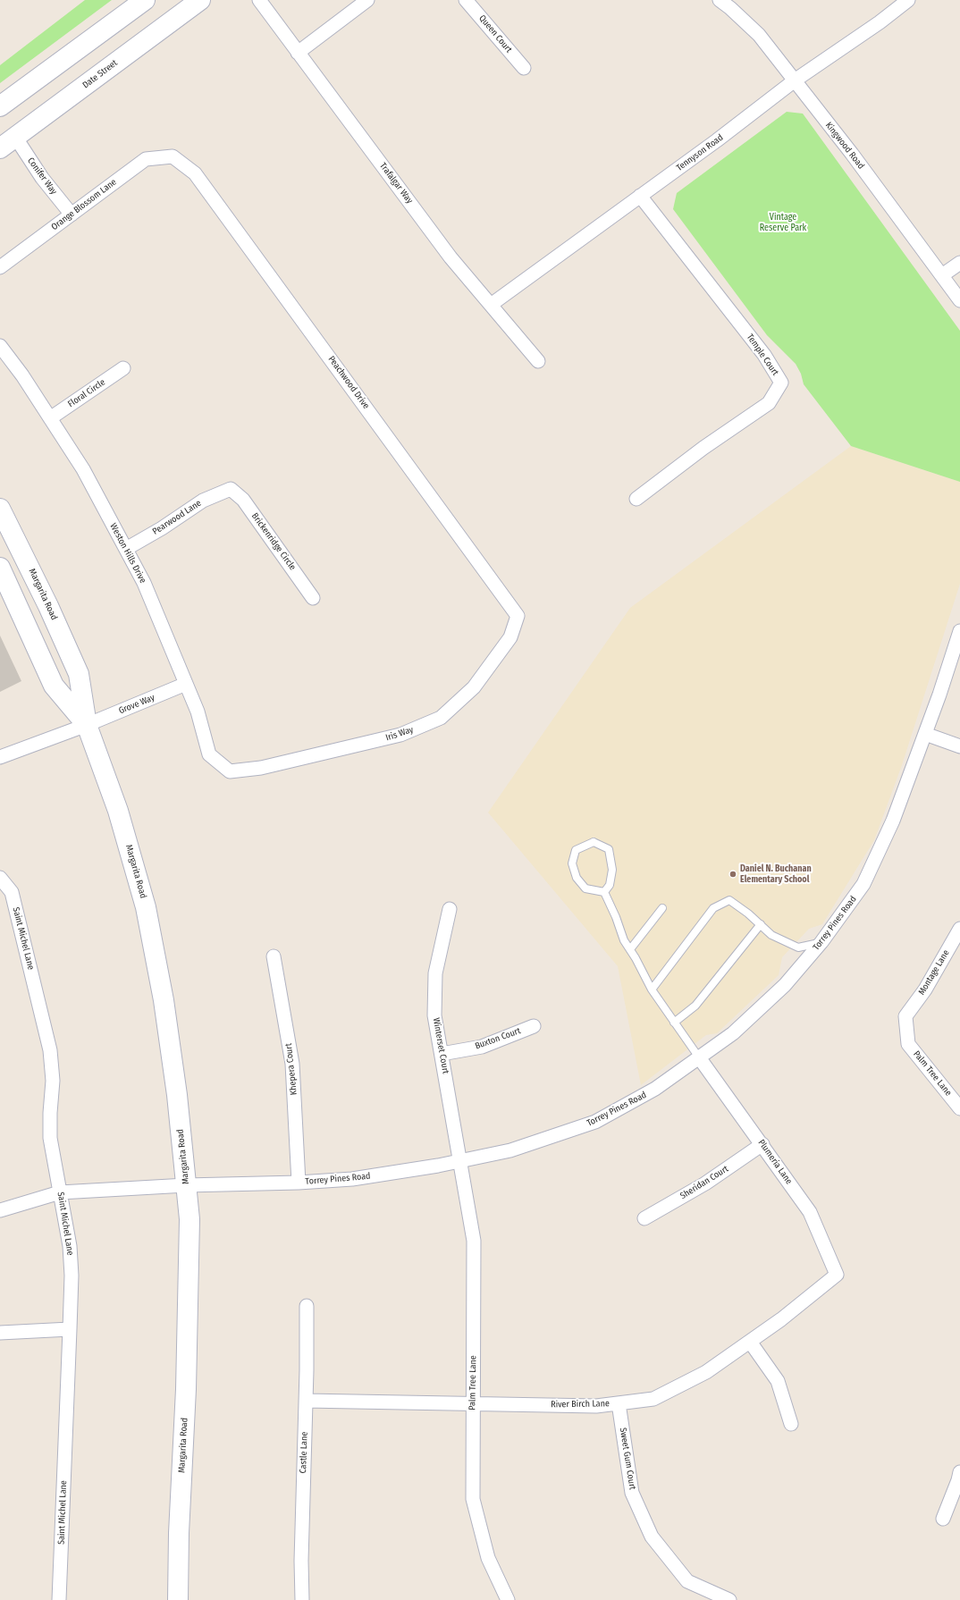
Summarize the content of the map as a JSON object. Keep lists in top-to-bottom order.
{
  "streets": {
    "main road": ["Date Street", "Margarita Road"],
    "street": [
      "Queen Court",
      "Kingwood Road",
      "Tennyson Road",
      "Conifer Way",
      "Trafalgar Way",
      "Orange Blossom Lane",
      "Temple Court",
      "Peachwood Drive",
      "Floral Circle",
      "Pearwood Lane",
      "Brickenridge Circle",
      "Weston Hills Drive",
      "Grove Way",
      "Iris Way",
      "Torrey Pines Road",
      "Saint Michel Lane",
      "Montage Lane",
      "Buxton Court",
      "Winterset Court",
      "Khepera Court",
      "Palm Tree Lane",
      "Plumeria Lane",
      "Sheridan Court",
      "River Birch Lane",
      "Castle Lane",
      "Sweet Gum Court"
    ]
  },
  "crossings": [
    ["Date Street", "Conifer Way"],
    ["Kingwood Road", "Tennyson Road"],
    ["Tennyson Road", "Trafalgar Way"],
    ["Tennyson Road", "Temple Court"],
    ["Conifer Way", "Orange Blossom Lane"],
    ["Orange Blossom Lane", "Peachwood Drive"],
    ["Peachwood Drive", "Iris Way"],
    ["Floral Circle", "Weston Hills Drive"],
    ["Pearwood Lane", "Brickenridge Circle"],
    ["Pearwood Lane", "Weston Hills Drive"],
    ["Weston Hills Drive", "Grove Way"],
    ["Weston Hills Drive", "Iris Way"],
    ["Margarita Road", "Grove Way"],
    ["Margarita Road", "Torrey Pines Road"],
    ["Torrey Pines Road", "Saint Michel Lane"],
    ["Torrey Pines Road", "Winterset Court"],
    ["Torrey Pines Road", "Khepera Court"],
    ["Torrey Pines Road", "Palm Tree Lane"],
    ["Torrey Pines Road", "Plumeria Lane"],
    ["Montage Lane", "Palm Tree Lane"],
    ["Buxton Court", "Winterset Court"],
    ["Winterset Court", "Palm Tree Lane"],
    ["Palm Tree Lane", "River Birch Lane"],
    ["Plumeria Lane", "Sheridan Court"],
    ["Plumeria Lane", "River Birch Lane"],
    ["River Birch Lane", "Castle Lane"],
    ["River Birch Lane", "Sweet Gum Court"]
  ],
  "parks": ["Vintage Reserve Park"],
  "places": ["Daniel N. Buchanan Elementary School"]
}
